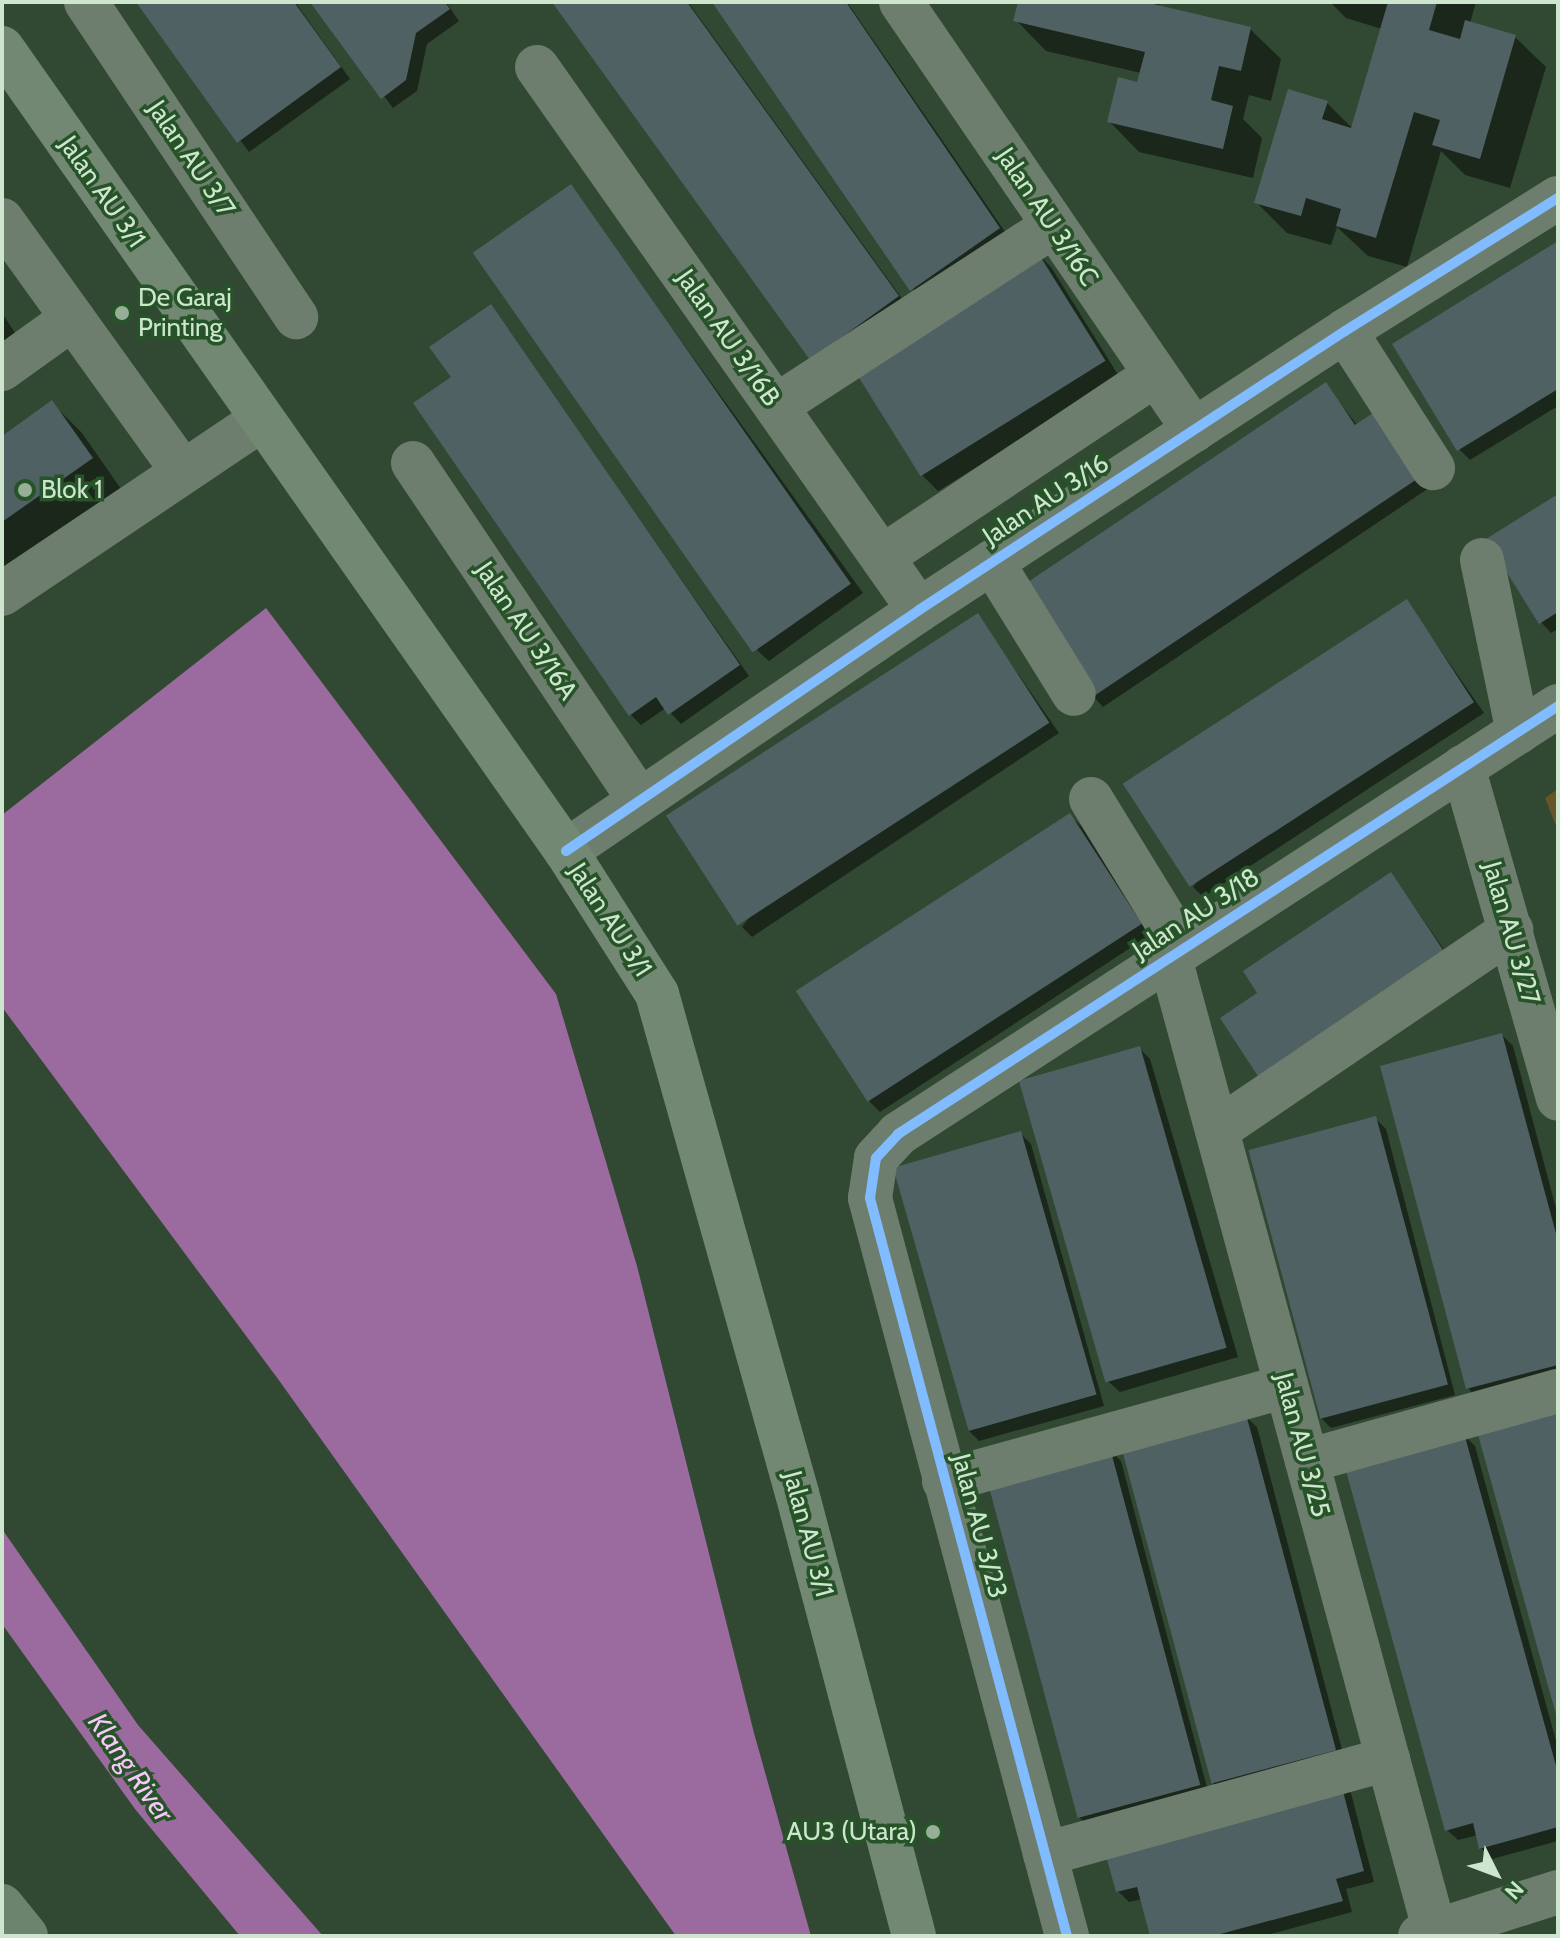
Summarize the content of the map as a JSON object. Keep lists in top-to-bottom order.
{
  "streets": {
    "main road": ["Jalan AU 3/1"],
    "street": [
      "Jalan AU 3/7",
      "Jalan AU 3/16C",
      "Jalan AU 3/16B",
      "Jalan AU 3/16",
      "Jalan AU 3/16A",
      "Jalan AU 3/18",
      "Jalan AU 3/27",
      "Jalan AU 3/25",
      "Jalan AU 3/23"
    ]
  },
  "crossings": [
    ["Jalan AU 3/1", "Jalan AU 3/16"],
    ["Jalan AU 3/16C", "Jalan AU 3/16"],
    ["Jalan AU 3/16B", "Jalan AU 3/16"],
    ["Jalan AU 3/16", "Jalan AU 3/16A"],
    ["Jalan AU 3/18", "Jalan AU 3/27"],
    ["Jalan AU 3/18", "Jalan AU 3/25"],
    ["Jalan AU 3/18", "Jalan AU 3/23"]
  ],
  "water": ["Klang River"],
  "places": ["De Garaj Printing", "Blok 1", "AU3 (Utara)"],
  "north": "bottom right"
}
